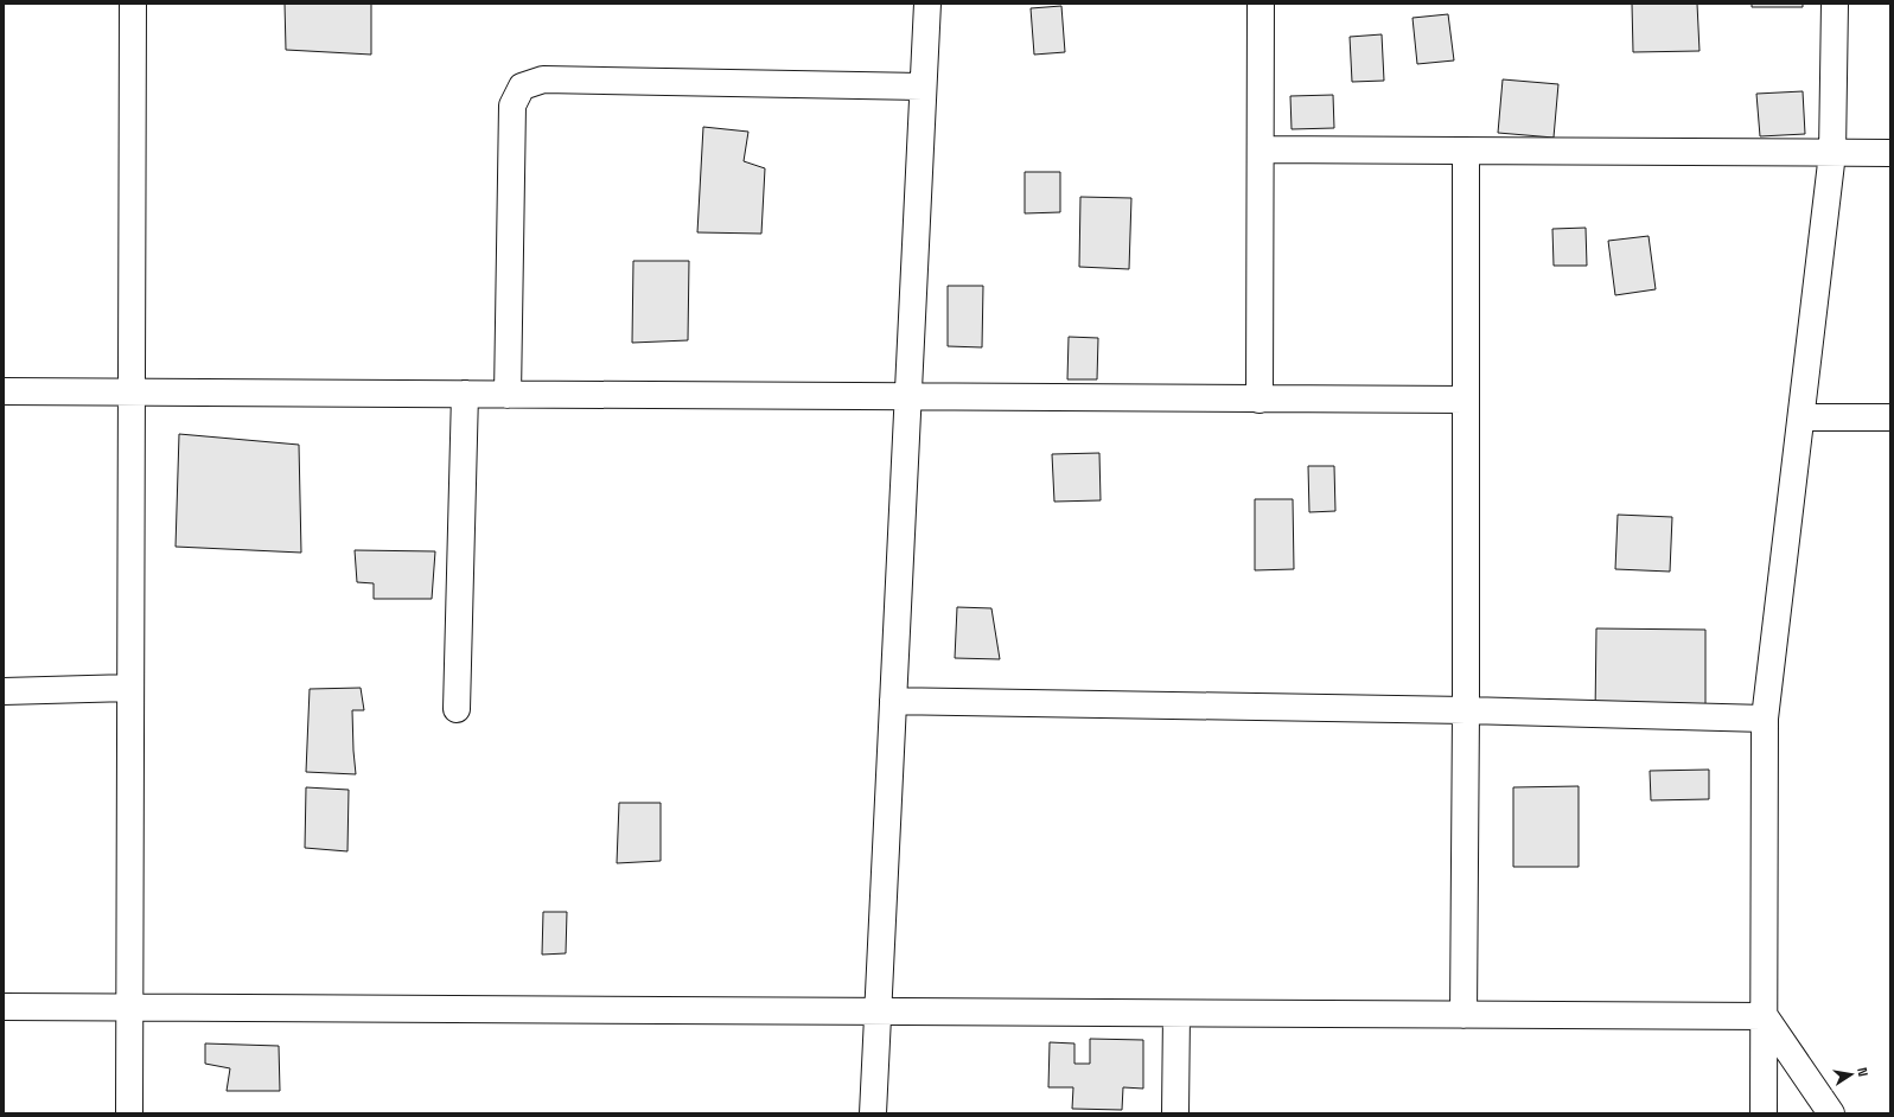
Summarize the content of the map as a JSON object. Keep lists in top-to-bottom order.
{
  "north": "right"
}
